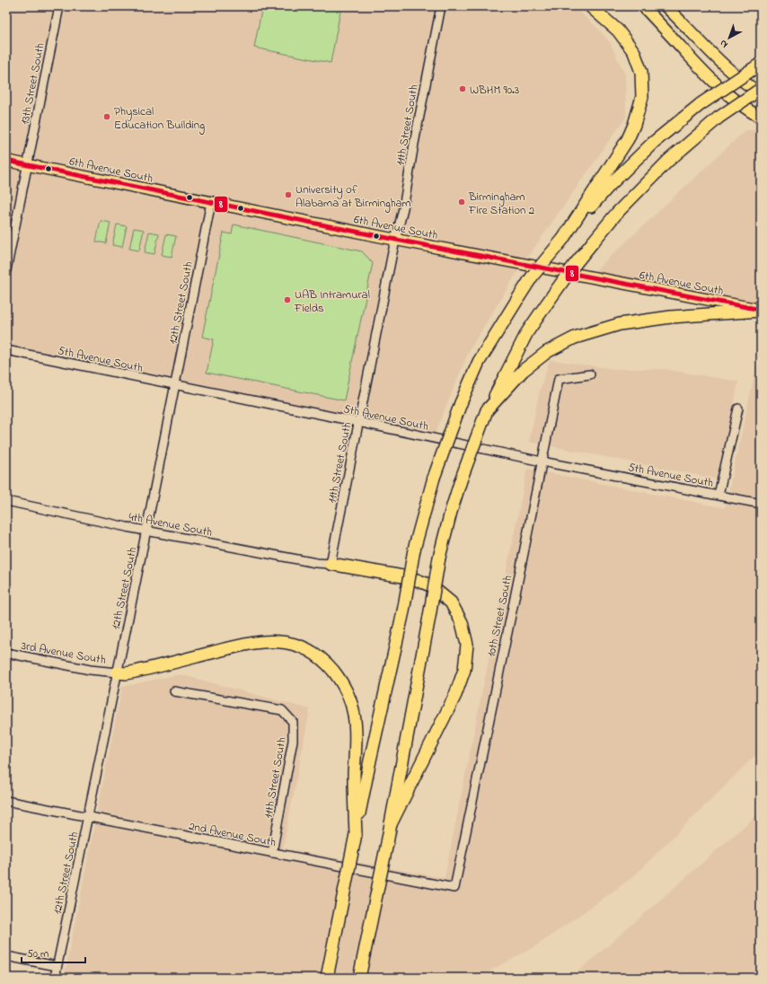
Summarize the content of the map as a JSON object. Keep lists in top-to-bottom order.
{
  "streets": {
    "main road": ["6th Avenue South"],
    "street": [
      "13th Street South",
      "11th Street South",
      "12th Street South",
      "5th Avenue South",
      "4th Avenue South",
      "10th Street South",
      "3rd Avenue South",
      "2nd Avenue South"
    ]
  },
  "crossings": [
    ["13th Street South", "6th Avenue South"],
    ["11th Street South", "6th Avenue South"],
    ["11th Street South", "5th Avenue South"],
    ["11th Street South", "4th Avenue South"],
    ["11th Street South", "2nd Avenue South"],
    ["6th Avenue South", "12th Street South"],
    ["12th Street South", "5th Avenue South"],
    ["12th Street South", "4th Avenue South"],
    ["12th Street South", "3rd Avenue South"],
    ["12th Street South", "2nd Avenue South"],
    ["5th Avenue South", "10th Street South"],
    ["10th Street South", "2nd Avenue South"]
  ],
  "places": [
    "WBHM 90.3",
    "Physical Education Building",
    "University of Alabama at Birmingham",
    "Birmingham Fire Station 2",
    "UAB Intramural Fields"
  ],
  "lines": ["transit line 8"],
  "scale_bar": "50 m",
  "north": "bottom left"
}
